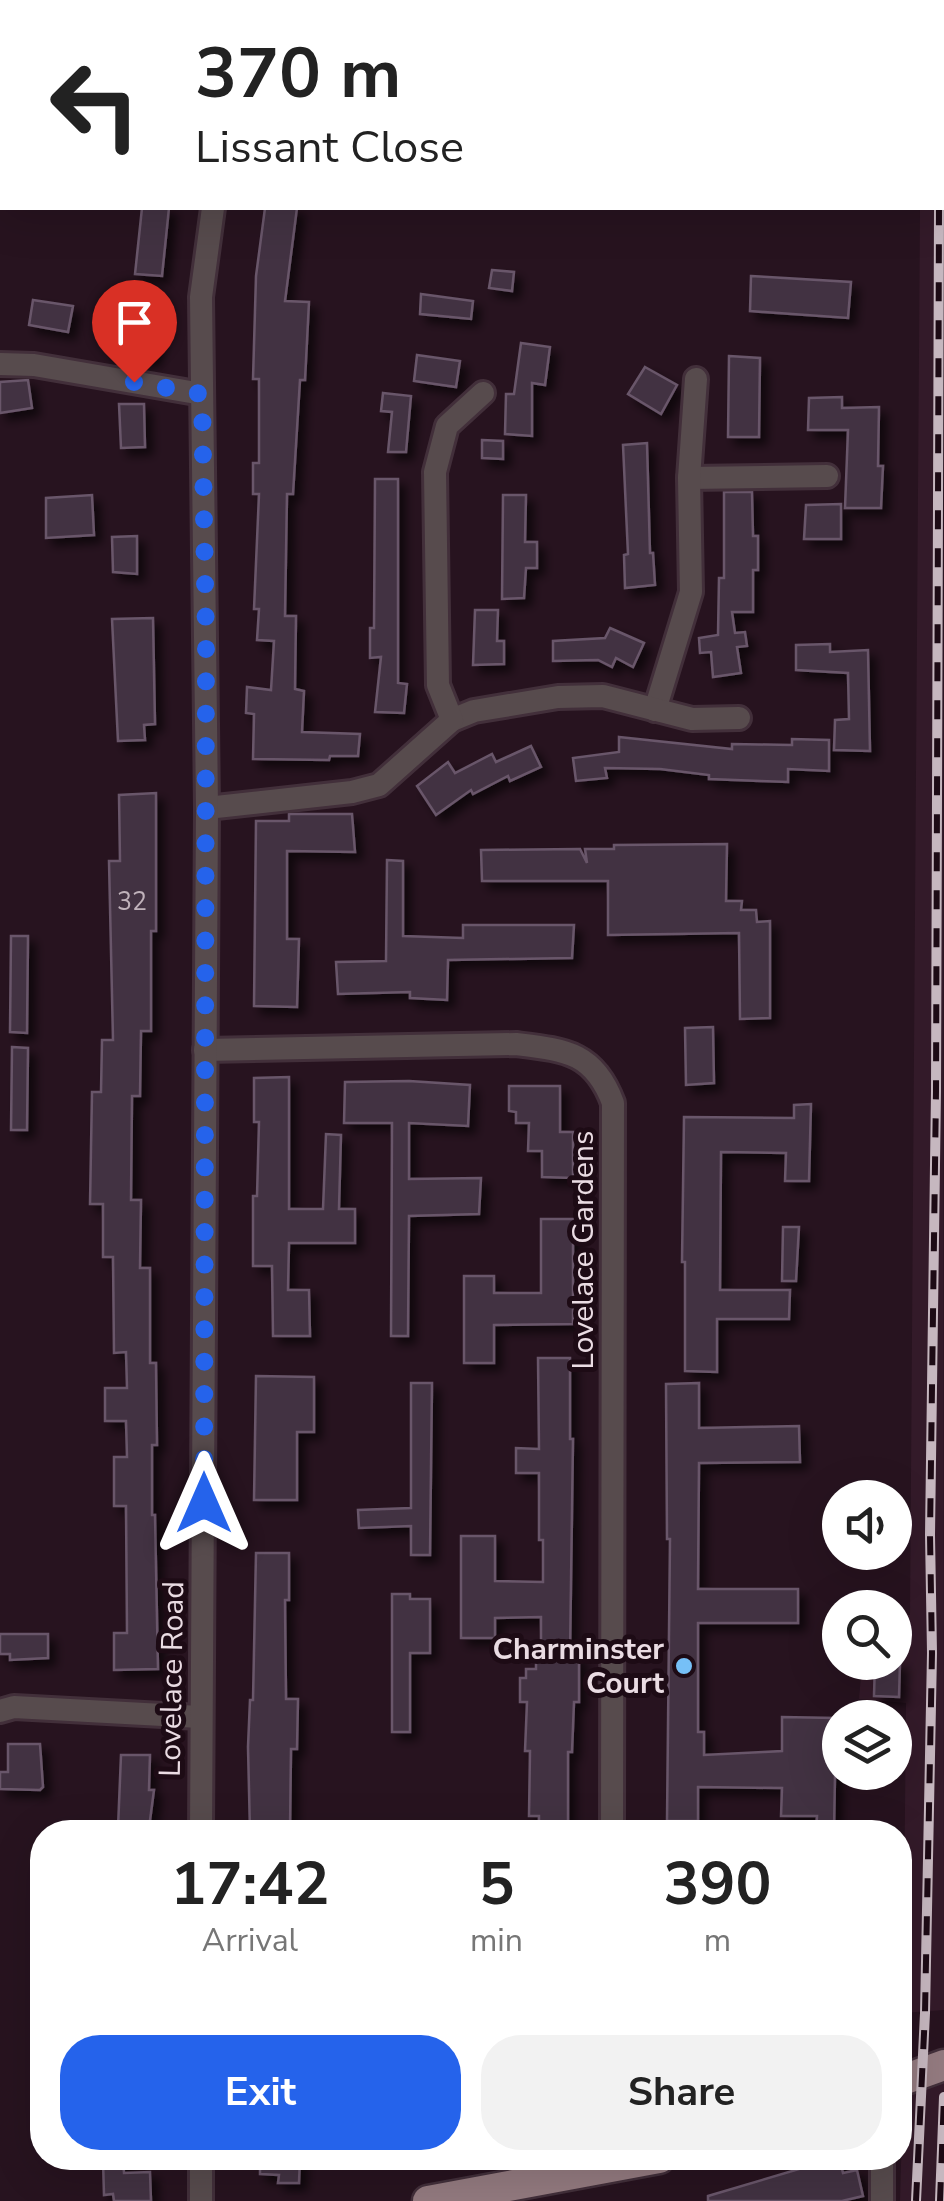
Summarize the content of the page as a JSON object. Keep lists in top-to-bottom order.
{
  "streets": {
    "street": ["Lovelace Gardens", "Lovelace Road"]
  },
  "crossings": [
    ["Lovelace Gardens", "Lovelace Road"]
  ],
  "places": ["Charminster Court"],
  "house_numbers": ["32"],
  "page": {
    "turn": ["370 m", "Lissant Close"],
    "eta": [
      "17:42",
      "Arrival",
      "5",
      "min",
      "390",
      "m"
    ],
    "buttons": ["Exit", "Share"]
  }
}
